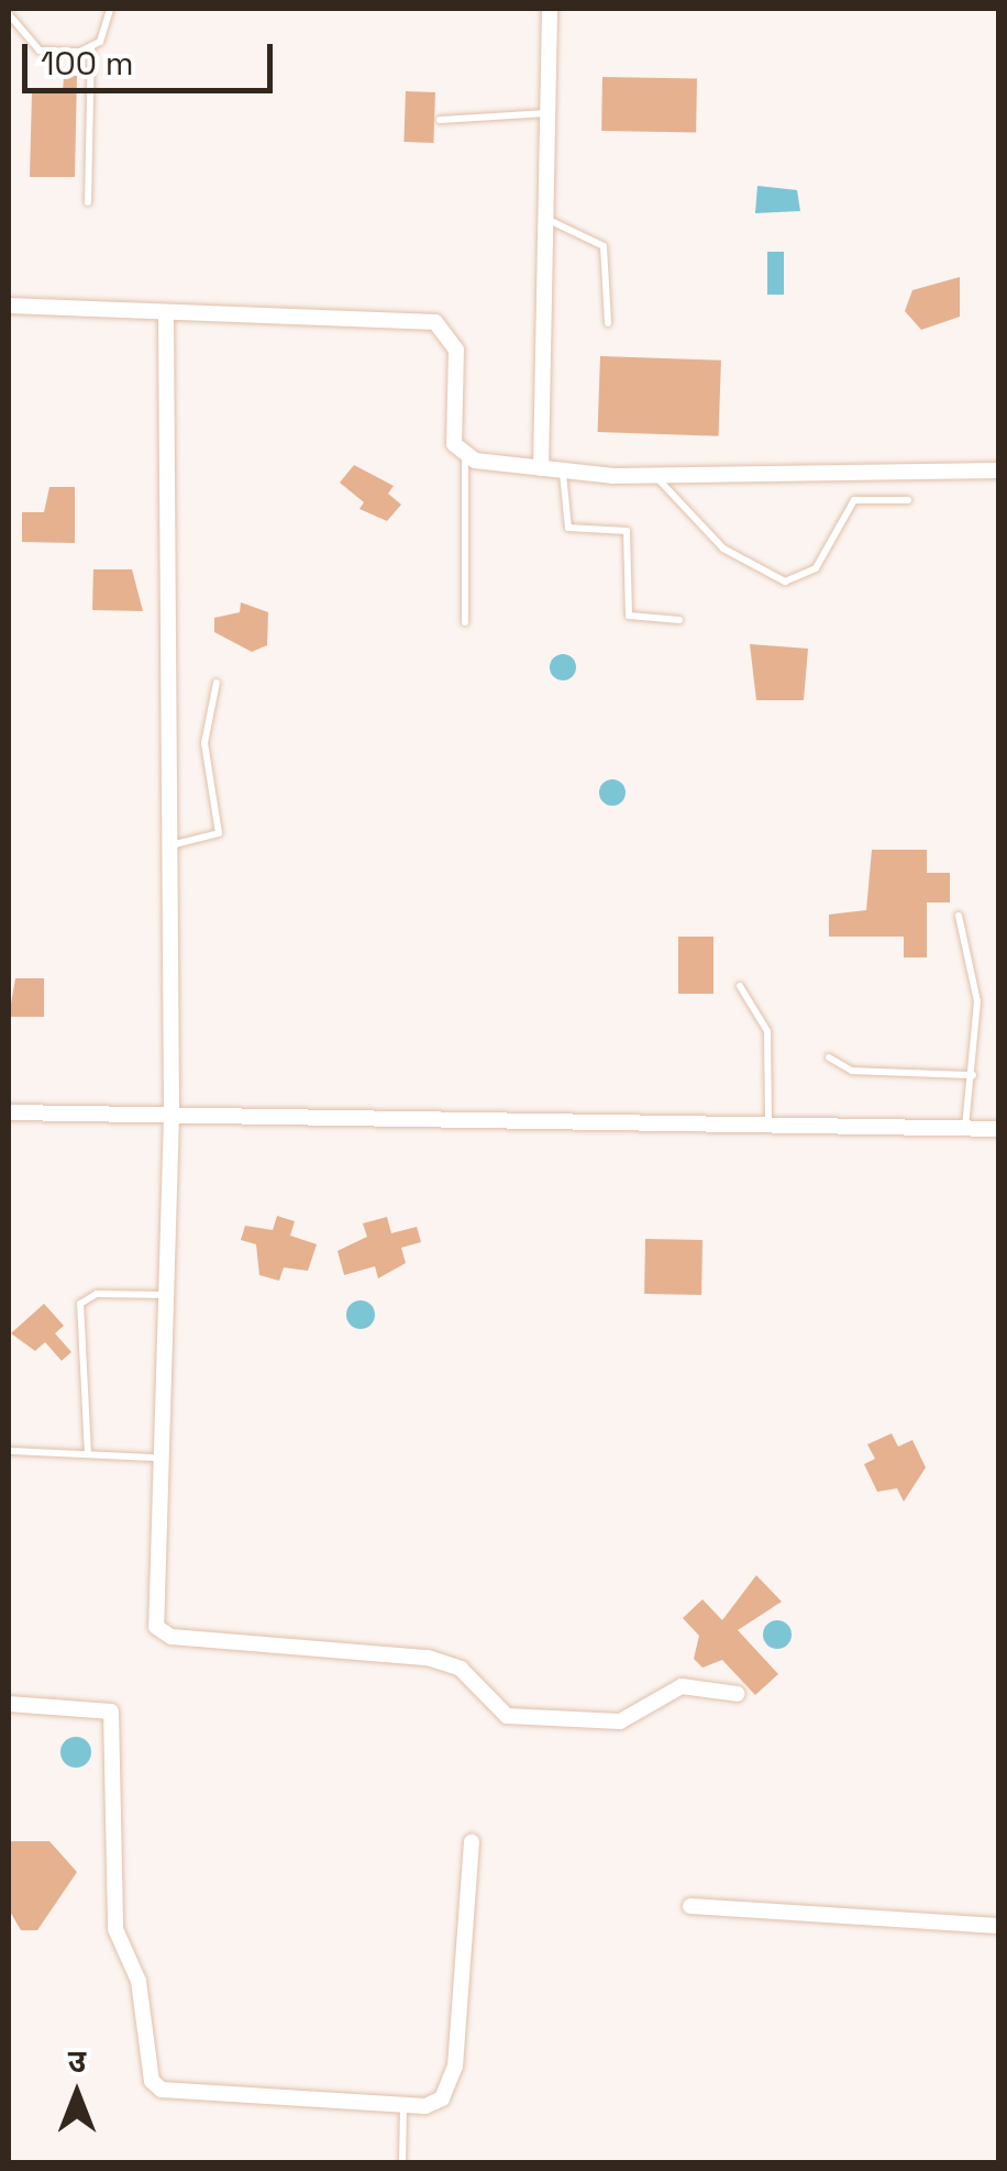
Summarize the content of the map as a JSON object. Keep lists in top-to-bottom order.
{
  "scale_bar": "100 m",
  "north": "top"
}
